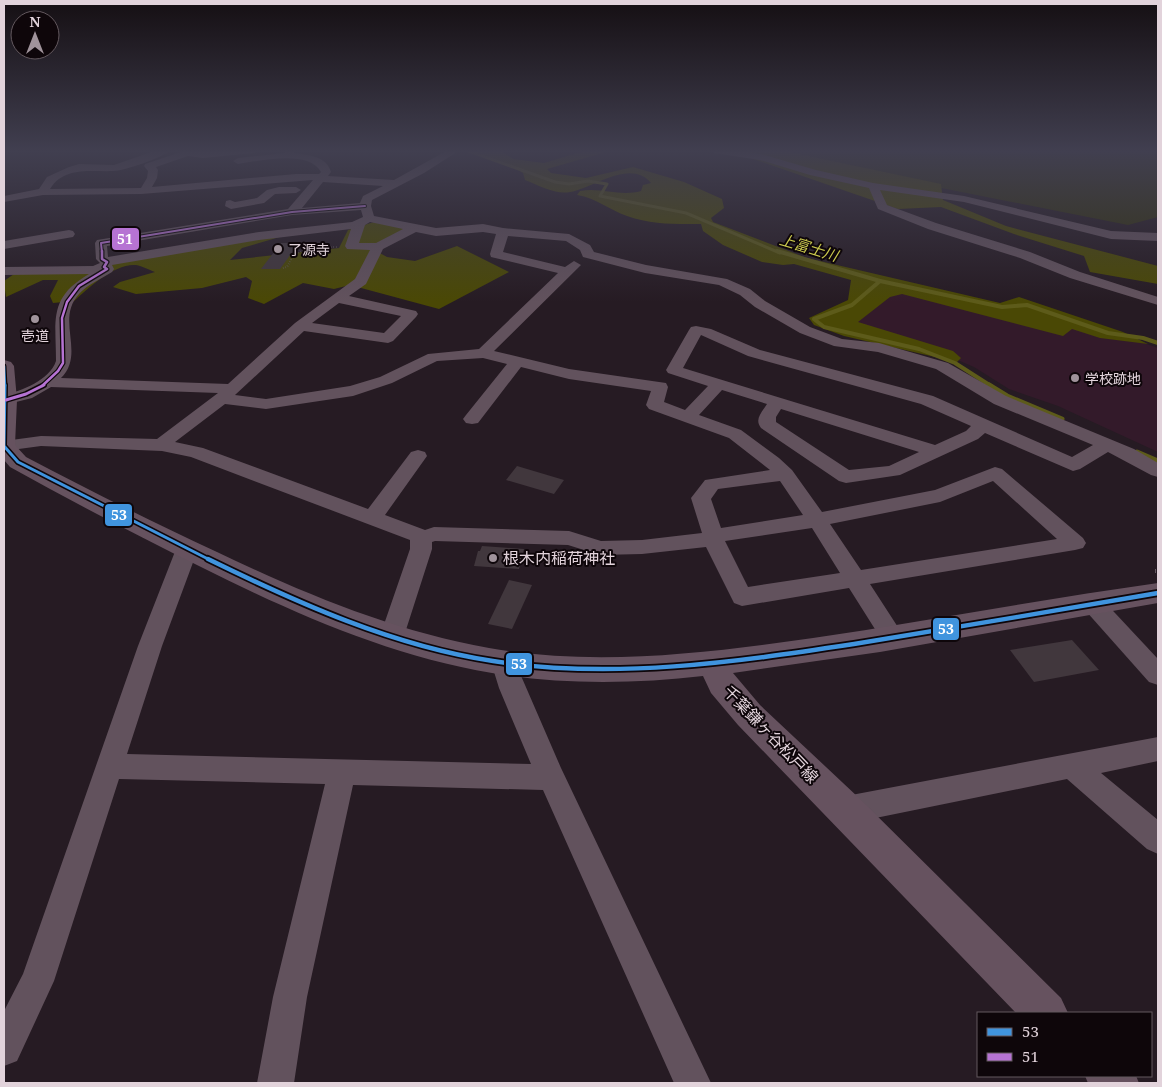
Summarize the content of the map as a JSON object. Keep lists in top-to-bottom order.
{
  "streets": {
    "main road": ["千葉鎌ヶ谷松戸線"]
  },
  "water": ["上富士川"],
  "places": [
    "了源寺",
    "壱道",
    "学校跡地",
    "根木内稲荷神社"
  ],
  "lines": ["transit line 51", "transit line 53"],
  "legend": ["53", "51"],
  "north": "top"
}
